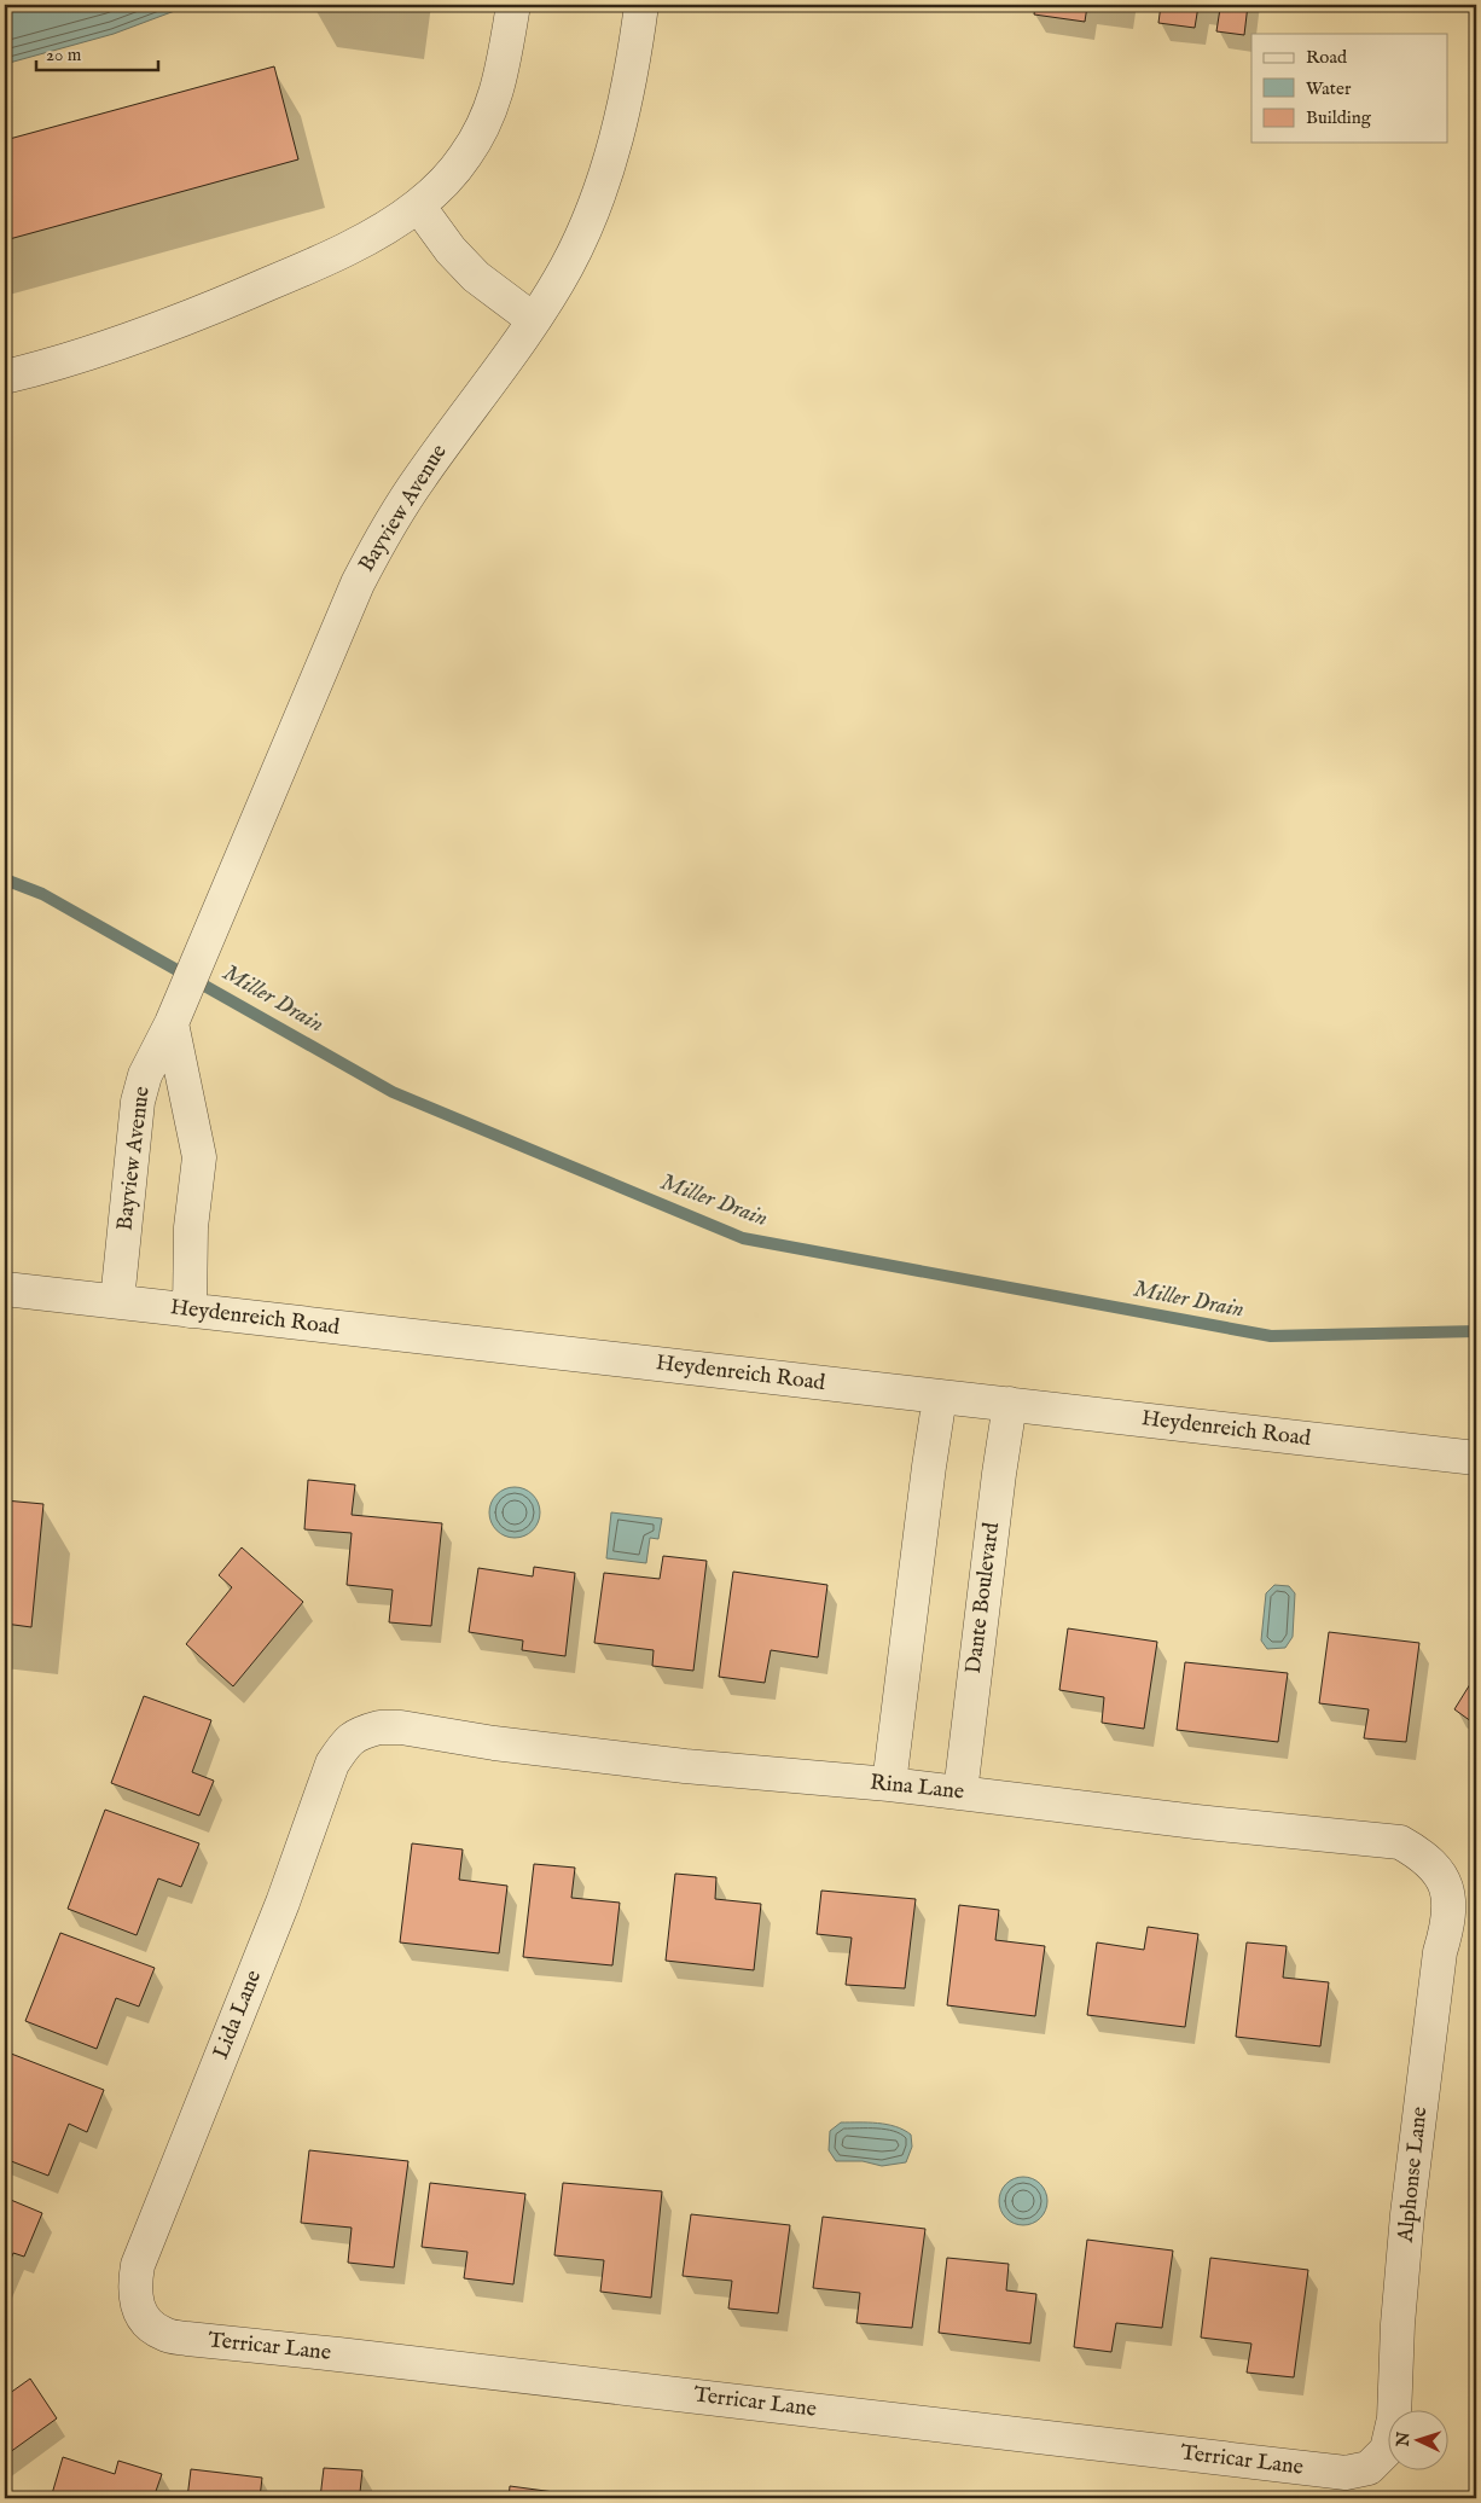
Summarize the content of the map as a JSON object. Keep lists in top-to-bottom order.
{
  "streets": {
    "street": [
      "Bayview Avenue",
      "Heydenreich Road",
      "Dante Boulevard",
      "Rina Lane",
      "Lida Lane",
      "Alphonse Lane",
      "Terricar Lane"
    ]
  },
  "crossings": [
    ["Bayview Avenue", "Heydenreich Road"],
    ["Heydenreich Road", "Dante Boulevard"],
    ["Dante Boulevard", "Rina Lane"],
    ["Rina Lane", "Lida Lane"],
    ["Rina Lane", "Alphonse Lane"],
    ["Lida Lane", "Terricar Lane"],
    ["Alphonse Lane", "Terricar Lane"]
  ],
  "water": ["Miller Drain"],
  "legend": ["Road", "Water", "Building"],
  "scale_bar": "20 m",
  "north": "left"
}
